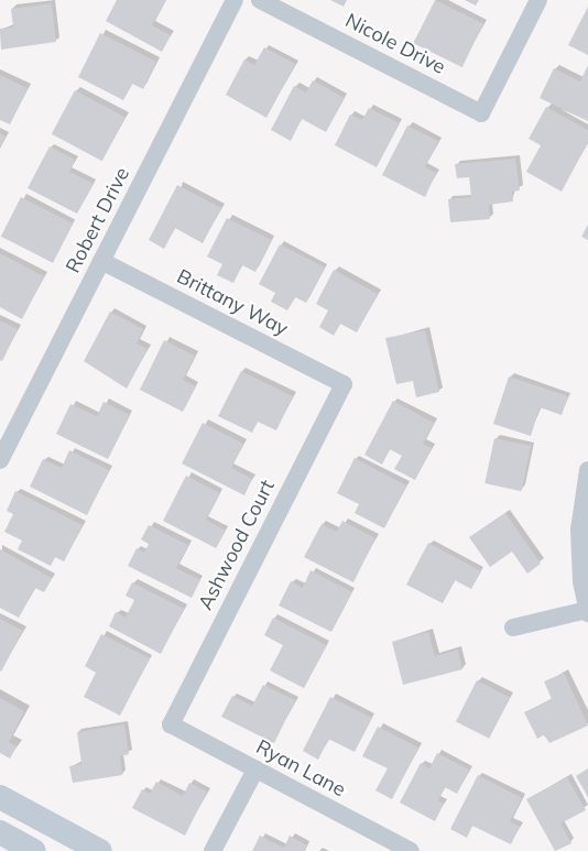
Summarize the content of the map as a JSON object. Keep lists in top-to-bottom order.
{
  "streets": {
    "street": [
      "Nicole Drive",
      "Robert Drive",
      "Brittany Way",
      "Ashwood Court",
      "Ryan Lane"
    ]
  },
  "crossings": [
    ["Robert Drive", "Brittany Way"],
    ["Brittany Way", "Ashwood Court"],
    ["Ashwood Court", "Ryan Lane"]
  ]
}
